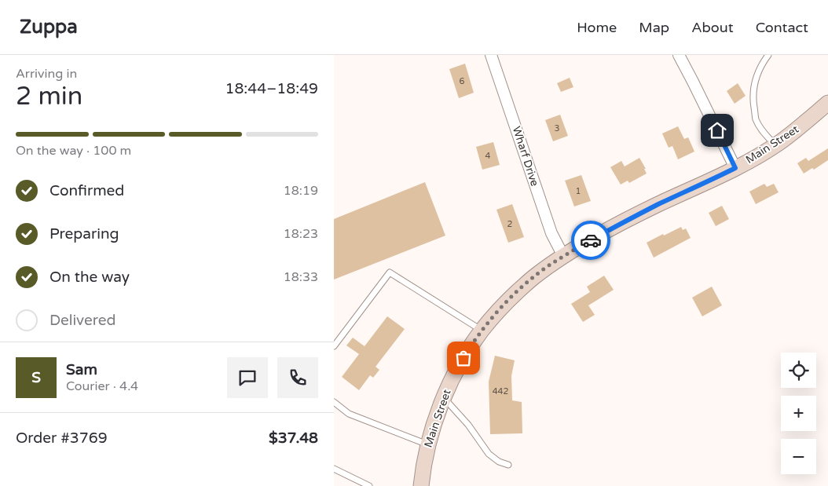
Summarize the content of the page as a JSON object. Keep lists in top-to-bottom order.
{
  "streets": {
    "main road": ["Main Street"],
    "street": ["Wharf Drive"]
  },
  "crossings": [
    ["Main Street", "Wharf Drive"]
  ],
  "house_numbers": [
    "6",
    "3",
    "4",
    "1",
    "2",
    "442"
  ],
  "page": {
    "header": "Zuppa",
    "nav": [
      "Home",
      "Map",
      "About",
      "Contact"
    ],
    "heading": ["2 min", "Arriving in", "18:44–18:49"],
    "panel": [
      "Sam",
      "Courier · 4.4",
      "Order #3769",
      "$37.48"
    ],
    "bar": "On the way · 100 m",
    "list": [
      ["Confirmed", "18:19"],
      ["Preparing", "18:23"],
      ["On the way", "18:33"],
      "Delivered"
    ],
    "map_buttons": ["+", "−"],
    "round": "S"
  }
}
